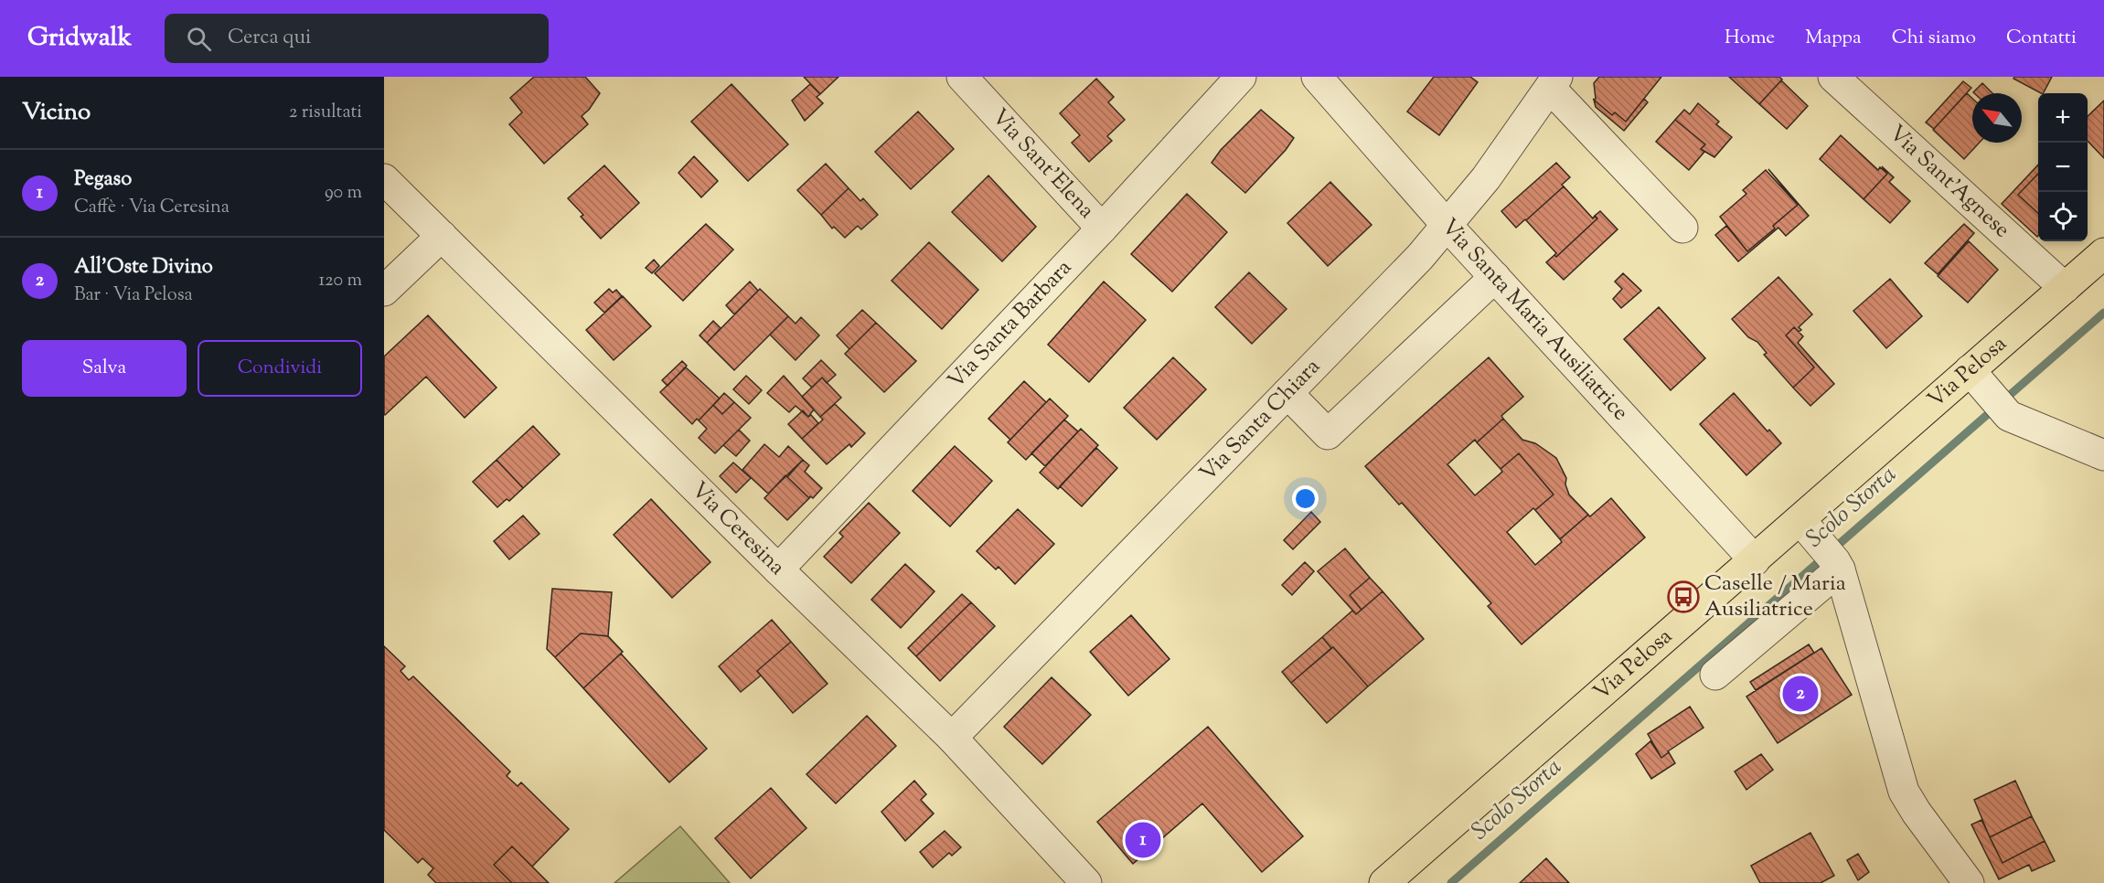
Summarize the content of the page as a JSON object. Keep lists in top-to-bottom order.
{
  "streets": {
    "main road": ["Via Pelosa"],
    "street": [
      "Via Sant'Elena",
      "Via Sant'Agnese",
      "Via Santa Maria Ausiliatrice",
      "Via Santa Barbara",
      "Via Santa Chiara",
      "Via Ceresina"
    ]
  },
  "crossings": [
    ["Via Sant'Elena", "Via Santa Barbara"],
    ["Via Sant'Agnese", "Via Pelosa"],
    ["Via Santa Maria Ausiliatrice", "Via Pelosa"],
    ["Via Santa Maria Ausiliatrice", "Via Santa Chiara"],
    ["Via Santa Barbara", "Via Ceresina"],
    ["Via Santa Chiara", "Via Ceresina"]
  ],
  "water": ["Scolo Storta"],
  "places": {
    "bus stop": ["Caselle / Maria Ausiliatrice"]
  },
  "north": "top left",
  "page": {
    "header": "Gridwalk",
    "search": "Cerca qui",
    "nav": [
      "Home",
      "Mappa",
      "Chi siamo",
      "Contatti"
    ],
    "heading": ["Vicino", "2 risultati"],
    "map_buttons": ["+", "−"],
    "list": [
      {
        "mark": "1",
        "name": "Pegaso",
        "note": "Caffè · Via Ceresina",
        "value": "90 m"
      },
      {
        "mark": "2",
        "name": "All'Oste Divino",
        "note": "Bar · Via Pelosa",
        "value": "120 m"
      }
    ],
    "buttons": ["Salva", "Condividi"],
    "pins": ["2", "1"]
  }
}
